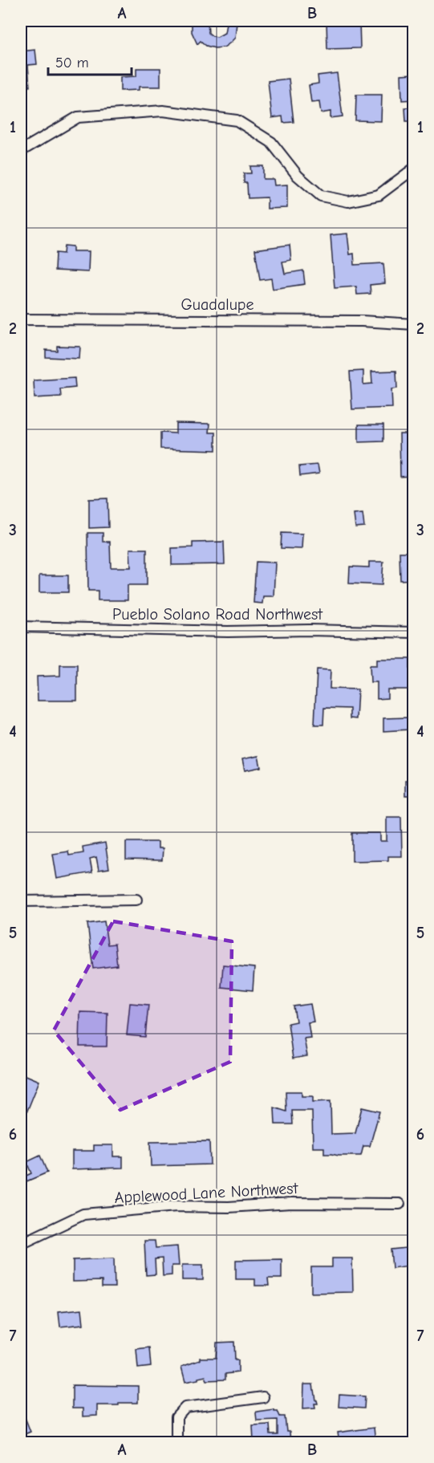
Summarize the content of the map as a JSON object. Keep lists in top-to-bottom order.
{
  "streets": {
    "street": ["Guadalupe", "Pueblo Solano Road Northwest", "Applewood Lane Northwest"]
  },
  "scale_bar": "50 m",
  "grid": {
    "columns": ["A", "B"],
    "rows": [
      "1",
      "2",
      "3",
      "4",
      "5",
      "6",
      "7"
    ]
  }
}
